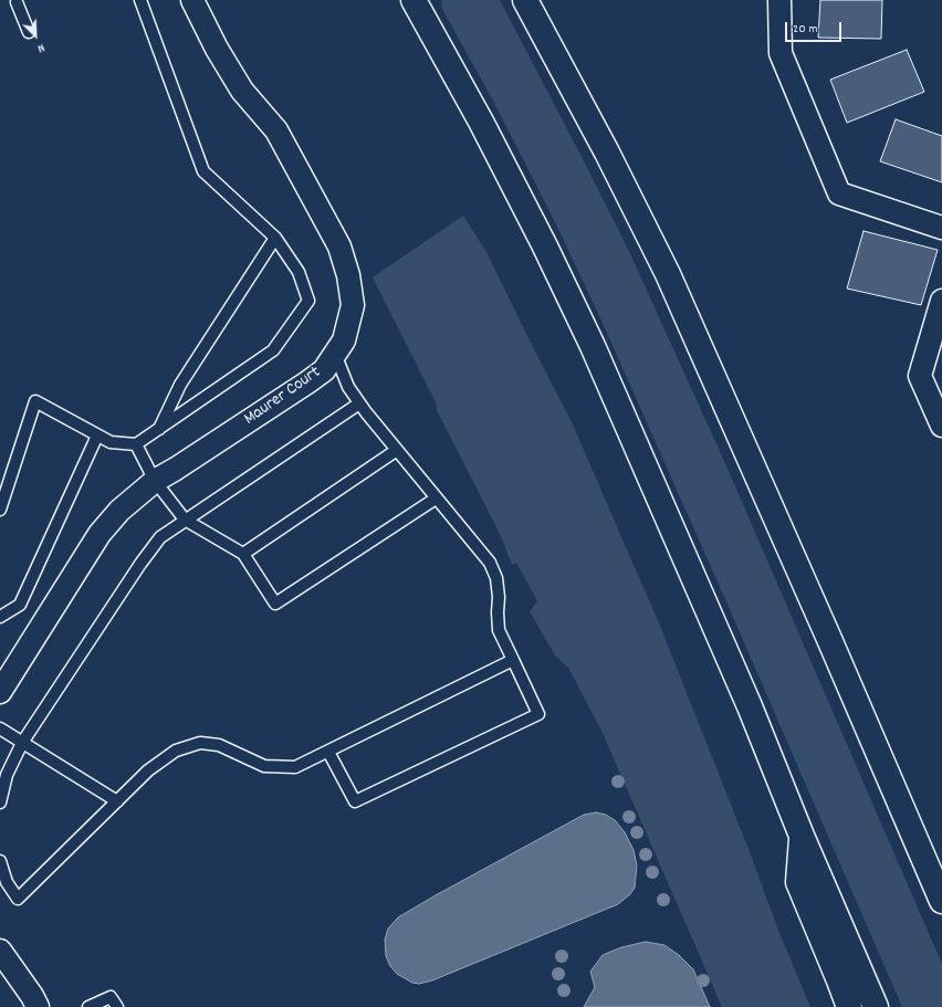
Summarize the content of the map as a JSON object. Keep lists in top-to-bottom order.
{
  "streets": {
    "street": ["Maurer Court"]
  },
  "scale_bar": "20 m",
  "north": "bottom right"
}
